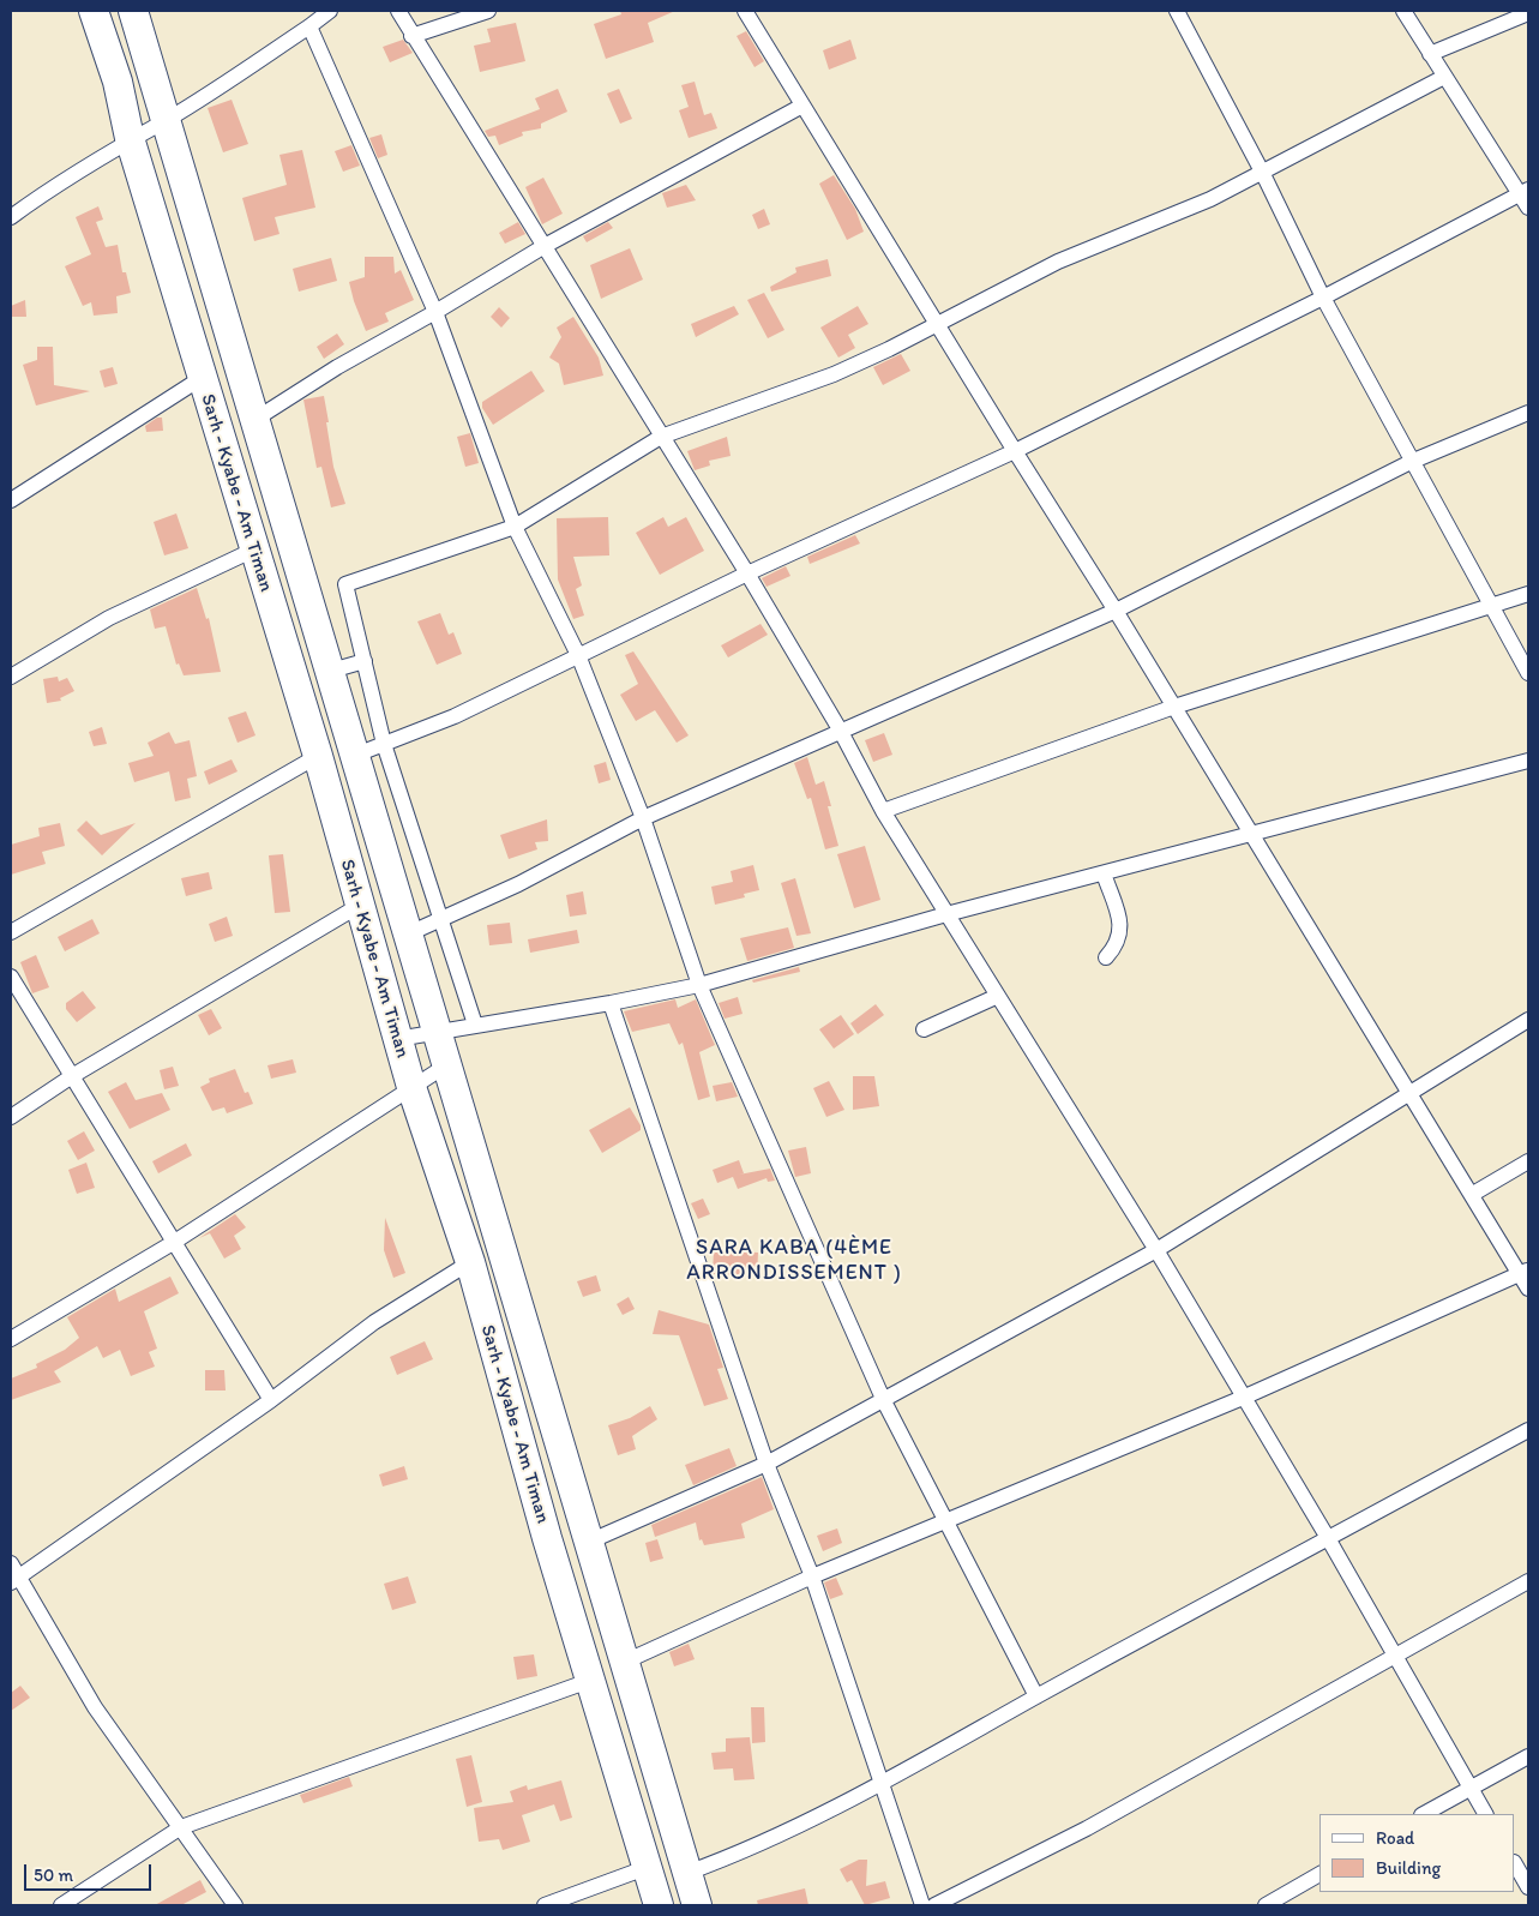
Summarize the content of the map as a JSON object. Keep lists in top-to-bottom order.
{
  "streets": {
    "highway": ["Sarh - Kyabe - Am Timan"]
  },
  "districts": ["SARA KABA (4ÈME ARRONDISSEMENT )"],
  "legend": ["Road", "Building"],
  "scale_bar": "50 m"
}
